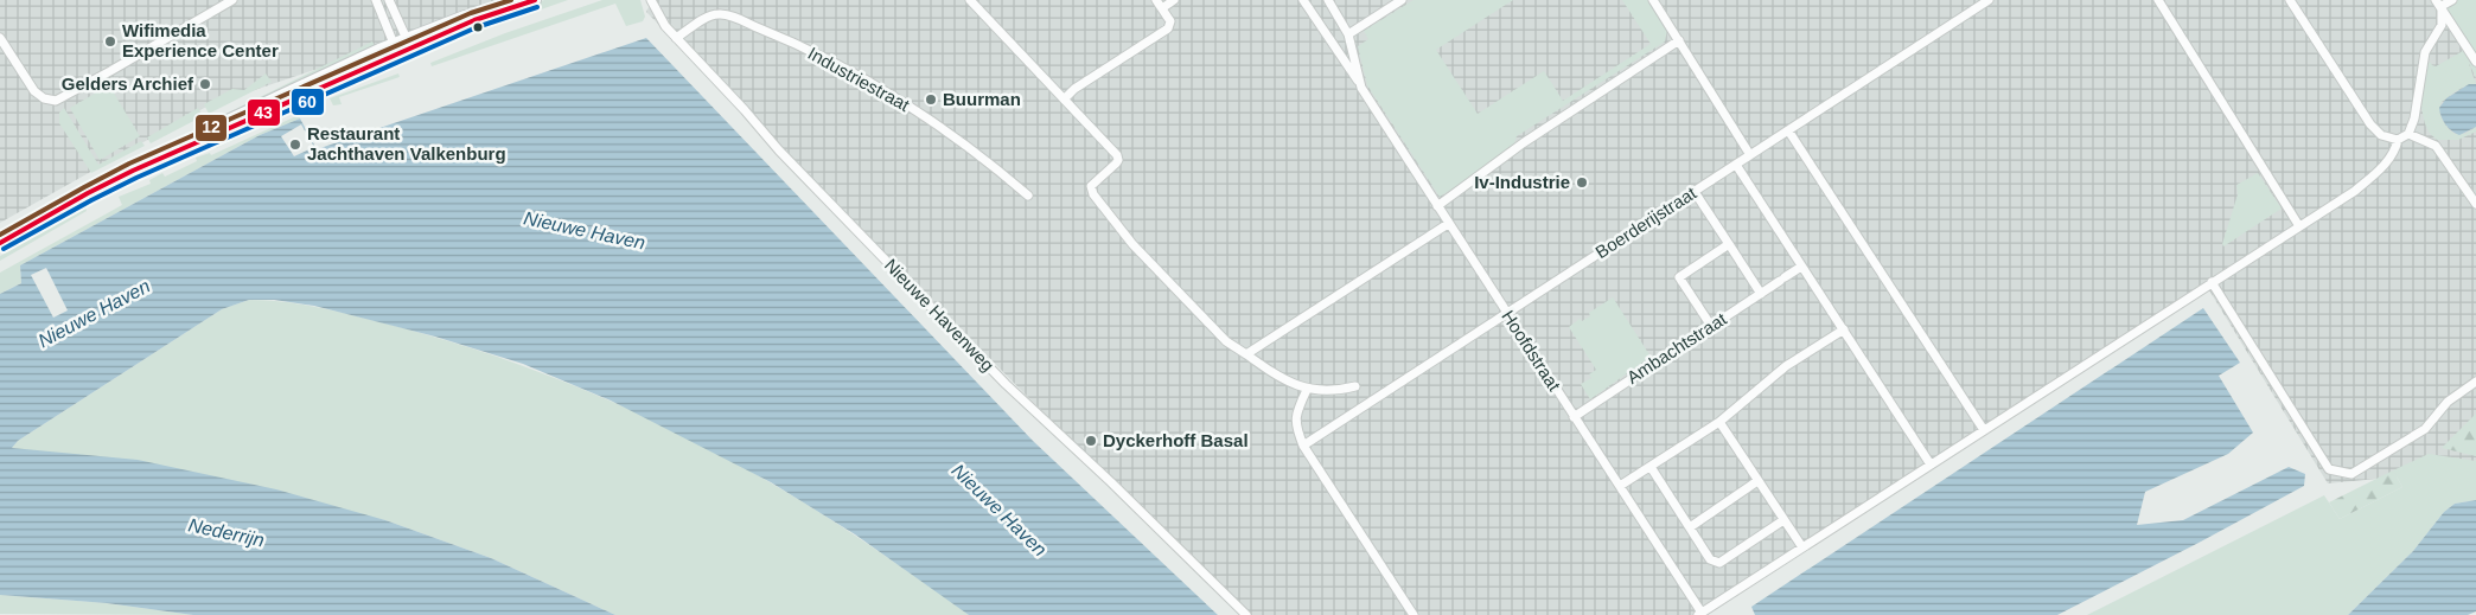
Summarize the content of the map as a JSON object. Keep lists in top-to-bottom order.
{
  "streets": {
    "street": [
      "Industriestraat",
      "Boerderijstraat",
      "Nieuwe Havenweg",
      "Ambachtstraat",
      "Hoofdstraat"
    ]
  },
  "crossings": [
    ["Industriestraat", "Nieuwe Havenweg"],
    ["Boerderijstraat", "Hoofdstraat"],
    ["Ambachtstraat", "Hoofdstraat"]
  ],
  "water": ["Nieuwe Haven", "Nederrijn"],
  "places": [
    "Wifimedia Experience Center",
    "Gelders Archief",
    "Buurman",
    "Restaurant Jachthaven Valkenburg",
    "Iv-Industrie",
    "Dyckerhoff Basal"
  ],
  "lines": ["transit line 43", "transit line 12", "transit line 60"]
}
